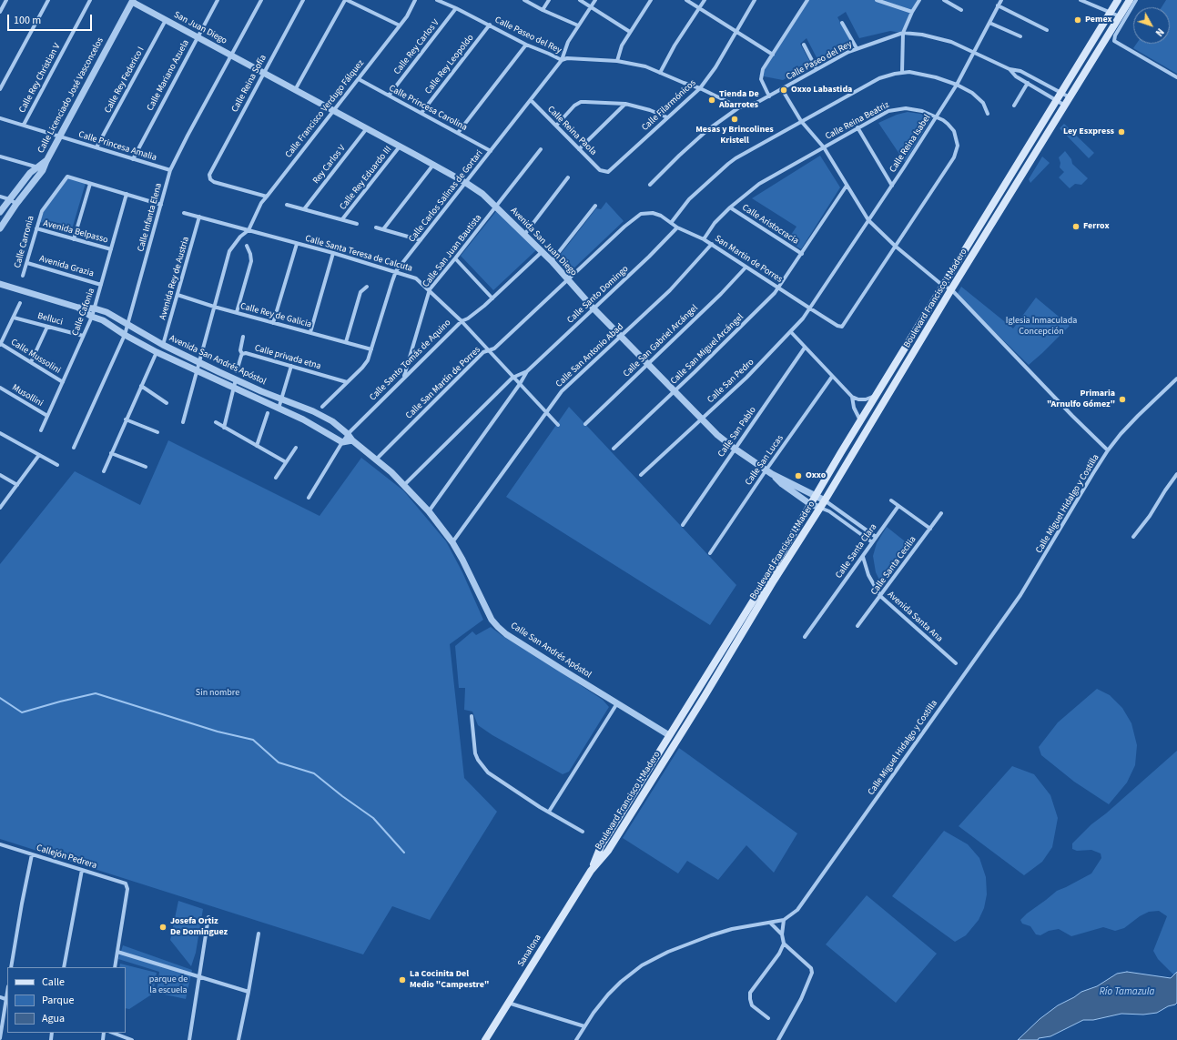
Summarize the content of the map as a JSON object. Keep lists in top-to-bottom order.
{
  "streets": {
    "main road": ["Boulevard Francisco I. Madero", "Sanalona"],
    "street": [
      "San Juan Diego",
      "Calle Paseo del Rey",
      "Calle Rey Carlos V",
      "Calle Rey Leopoldo",
      "Calle Mariano Azuela",
      "Calle Rey Christian V",
      "Calle Rey Federico I",
      "Calle Reina Sofía",
      "Calle Licenciado José Vasconcelos",
      "Calle Filarmónicos",
      "Calle Princesa Carolina",
      "Calle Francisco Verdugo Fálquez",
      "Calle Reina Beatriz",
      "Calle Reina Paola",
      "Calle Reina Isabel",
      "Calle Princesa Amalia",
      "Rey Carlos V",
      "Calle Rey Eduardo III",
      "Calle Carlos Salinas de Gortari",
      "Calle Infanta Elena",
      "Calle Aristocracia",
      "Avenida Belpasso",
      "Calle Carronia",
      "Avenida San Juan Diego",
      "Calle San Juan Bautista",
      "Calle Santa Teresa de Calcuta",
      "San Martin de Porres",
      "Avenida Grazia",
      "Avenida Rey de Austria",
      "Calle Santo Domingo",
      "Calle Cafonia",
      "Calle Rey de Galicia",
      "Belluci",
      "Calle San Gabriel Arcángel",
      "Calle San Miguel Arcángel",
      "Calle San Antonio Abad",
      "Calle Mussolini",
      "Calle privada etna",
      "Avenida San Andrés Apóstol",
      "Calle Santo Tomás de Aquino",
      "Calle San Pedro",
      "Calle San Martín de Porres",
      "Musollini",
      "Calle San Pablo",
      "Calle San Lucas",
      "Calle Miguel Hidalgo y Costilla",
      "Calle Santa Clara",
      "Calle Santa Cecilia",
      "Avenida Santa Ana",
      "Calle San Andrés Apóstol",
      "Callejón Pedrera"
    ]
  },
  "crossings": [
    ["San Juan Diego", "Calle Mariano Azuela"],
    ["San Juan Diego", "Calle Rey Federico I"],
    ["San Juan Diego", "Calle Reina Sofía"],
    ["San Juan Diego", "Calle Licenciado José Vasconcelos"],
    ["San Juan Diego", "Calle Infanta Elena"],
    ["San Juan Diego", "Avenida San Juan Diego"],
    ["Calle Paseo del Rey", "Calle Rey Carlos V"],
    ["Calle Paseo del Rey", "Calle Rey Leopoldo"],
    ["Calle Paseo del Rey", "Calle Filarmónicos"],
    ["Calle Paseo del Rey", "Calle Reina Isabel"],
    ["Calle Paseo del Rey", "Calle Carlos Salinas de Gortari"],
    ["Calle Paseo del Rey", "Boulevard Francisco I. Madero"],
    ["Calle Rey Carlos V", "Calle Princesa Carolina"],
    ["Calle Rey Leopoldo", "Calle Princesa Carolina"],
    ["Calle Mariano Azuela", "Calle Princesa Amalia"],
    ["Calle Rey Christian V", "Calle Princesa Amalia"],
    ["Calle Rey Federico I", "Calle Princesa Amalia"],
    ["Calle Reina Sofía", "Calle Francisco Verdugo Fálquez"],
    ["Calle Reina Sofía", "Avenida San Juan Diego"],
    ["Calle Licenciado José Vasconcelos", "Calle Princesa Amalia"],
    ["Calle Filarmónicos", "Calle Reina Paola"],
    ["Calle Princesa Carolina", "Calle Francisco Verdugo Fálquez"],
    ["Calle Princesa Carolina", "Calle Carlos Salinas de Gortari"],
    ["Calle Francisco Verdugo Fálquez", "Avenida San Juan Diego"],
    ["Calle Francisco Verdugo Fálquez", "Calle Santa Teresa de Calcuta"],
    ["Calle Francisco Verdugo Fálquez", "Calle Rey de Galicia"],
    ["Calle Francisco Verdugo Fálquez", "Avenida San Andrés Apóstol"],
    ["Calle Reina Beatriz", "Calle Reina Isabel"],
    ["Calle Reina Beatriz", "Calle Aristocracia"],
    ["Calle Reina Beatriz", "San Martin de Porres"],
    ["Calle Reina Paola", "Calle Carlos Salinas de Gortari"],
    ["Calle Reina Isabel", "Calle San Pedro"],
    ["Calle Princesa Amalia", "Calle Infanta Elena"],
    ["Rey Carlos V", "Avenida San Juan Diego"],
    ["Calle Rey Eduardo III", "Avenida San Juan Diego"],
    ["Calle Carlos Salinas de Gortari", "Avenida San Juan Diego"],
    ["Calle Carlos Salinas de Gortari", "Calle Santa Teresa de Calcuta"],
    ["Calle Carlos Salinas de Gortari", "Calle Rey de Galicia"],
    ["Calle Carlos Salinas de Gortari", "Calle privada etna"],
    ["Calle Infanta Elena", "Avenida San Andrés Apóstol"],
    ["Calle Aristocracia", "Calle San Miguel Arcángel"],
    ["Avenida Belpasso", "Calle Carronia"],
    ["Avenida Belpasso", "Calle Cafonia"],
    ["Calle Carronia", "Avenida Grazia"],
    ["Avenida San Juan Diego", "Calle San Juan Bautista"],
    ["Avenida San Juan Diego", "Calle Santo Domingo"],
    ["Avenida San Juan Diego", "Boulevard Francisco I. Madero"],
    ["Avenida San Juan Diego", "Calle San Gabriel Arcángel"],
    ["Avenida San Juan Diego", "Calle San Miguel Arcángel"],
    ["Avenida San Juan Diego", "Calle San Antonio Abad"],
    ["Avenida San Juan Diego", "Calle Santo Tomás de Aquino"],
    ["Avenida San Juan Diego", "Calle San Pedro"],
    ["Avenida San Juan Diego", "Calle San Martín de Porres"],
    ["Avenida San Juan Diego", "Calle San Pablo"],
    ["Avenida San Juan Diego", "Calle San Lucas"],
    ["Calle San Juan Bautista", "Calle Santa Teresa de Calcuta"],
    ["Calle San Juan Bautista", "Calle Santo Tomás de Aquino"],
    ["Calle Santa Teresa de Calcuta", "Avenida Rey de Austria"],
    ["Calle Santa Teresa de Calcuta", "Calle Santo Domingo"],
    ["Calle Santa Teresa de Calcuta", "Calle San Antonio Abad"],
    ["Calle Santa Teresa de Calcuta", "Calle Santo Tomás de Aquino"],
    ["Calle Santa Teresa de Calcuta", "Calle San Martín de Porres"],
    ["San Martin de Porres", "Calle Santo Domingo"],
    ["San Martin de Porres", "Calle San Gabriel Arcángel"],
    ["San Martin de Porres", "Calle San Miguel Arcángel"],
    ["San Martin de Porres", "Calle San Antonio Abad"],
    ["San Martin de Porres", "Calle San Pedro"],
    ["San Martin de Porres", "Calle San Martín de Porres"],
    ["Avenida Grazia", "Calle Cafonia"],
    ["Avenida Rey de Austria", "Calle Rey de Galicia"],
    ["Avenida Rey de Austria", "Avenida San Andrés Apóstol"],
    ["Calle Santo Domingo", "Calle San Andrés Apóstol"],
    ["Boulevard Francisco I. Madero", "Calle San Andrés Apóstol"],
    ["Boulevard Francisco I. Madero", "Sanalona"],
    ["Calle Cafonia", "Belluci"],
    ["Calle Cafonia", "Calle Mussolini"],
    ["Calle Cafonia", "Avenida San Andrés Apóstol"],
    ["Calle Cafonia", "Musollini"],
    ["Calle San Antonio Abad", "Calle San Andrés Apóstol"],
    ["Avenida San Andrés Apóstol", "Calle Santo Tomás de Aquino"],
    ["Avenida San Andrés Apóstol", "Calle San Andrés Apóstol"],
    ["Calle Santo Tomás de Aquino", "Calle San Andrés Apóstol"],
    ["Calle San Martín de Porres", "Calle San Andrés Apóstol"],
    ["Calle Santa Clara", "Avenida Santa Ana"],
    ["Calle Santa Cecilia", "Avenida Santa Ana"]
  ],
  "water": ["Río Tamazula"],
  "parks": ["Iglesia Inmaculada Concepción", "Sin nombre", "parque de la escuela"],
  "places": [
    "Pemex",
    "Oxxo Labastida",
    "Tienda De Abarrotes",
    "Mesas y Brincolines Kristell",
    "Ley Esxpress",
    "Ferrox",
    "Primaria \"Arnulfo Gómez\"",
    "Oxxo",
    "Josefa Ortiz De Dominguez",
    "La Cocinita Del Medio \"Campestre\""
  ],
  "legend": ["Calle", "Parque", "Agua"],
  "scale_bar": "100 m",
  "north": "bottom right"
}
